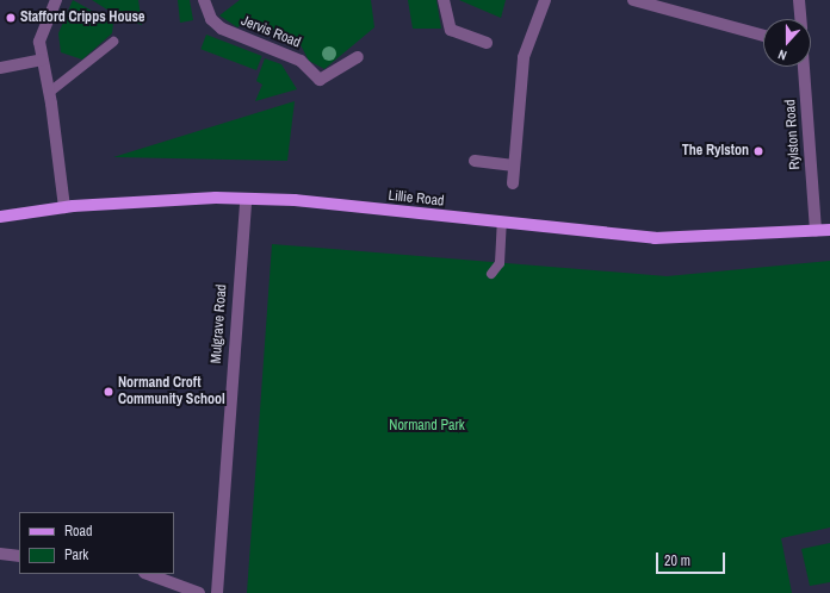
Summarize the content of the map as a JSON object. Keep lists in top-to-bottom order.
{
  "streets": {
    "main road": ["Lillie Road"],
    "street": ["Jervis Road", "Rylston Road", "Mulgrave Road"]
  },
  "crossings": [
    ["Rylston Road", "Lillie Road"],
    ["Lillie Road", "Mulgrave Road"]
  ],
  "parks": ["Normand Park"],
  "places": ["Stafford Cripps House", "The Rylston", "Normand Croft Community School"],
  "legend": ["Road", "Park"],
  "scale_bar": "20 m",
  "north": "bottom"
}
